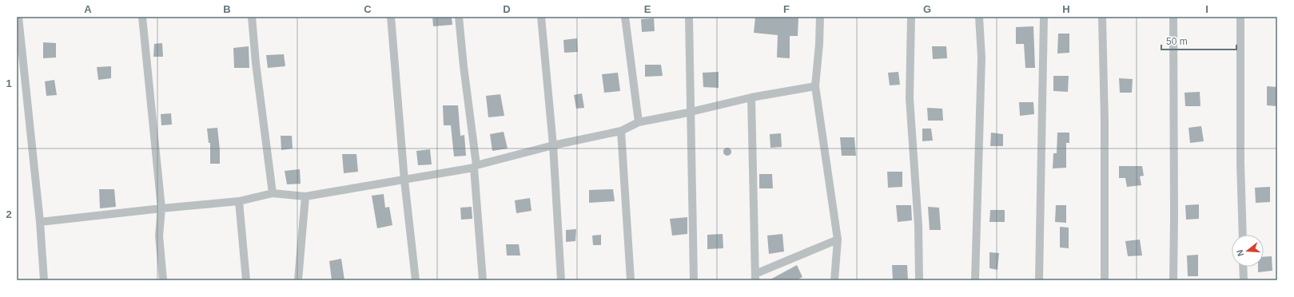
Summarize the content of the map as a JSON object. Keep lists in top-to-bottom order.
{
  "scale_bar": "50 m",
  "north": "left",
  "grid": {
    "columns": [
      "A",
      "B",
      "C",
      "D",
      "E",
      "F",
      "G",
      "H",
      "I"
    ],
    "rows": ["1", "2"]
  }
}
